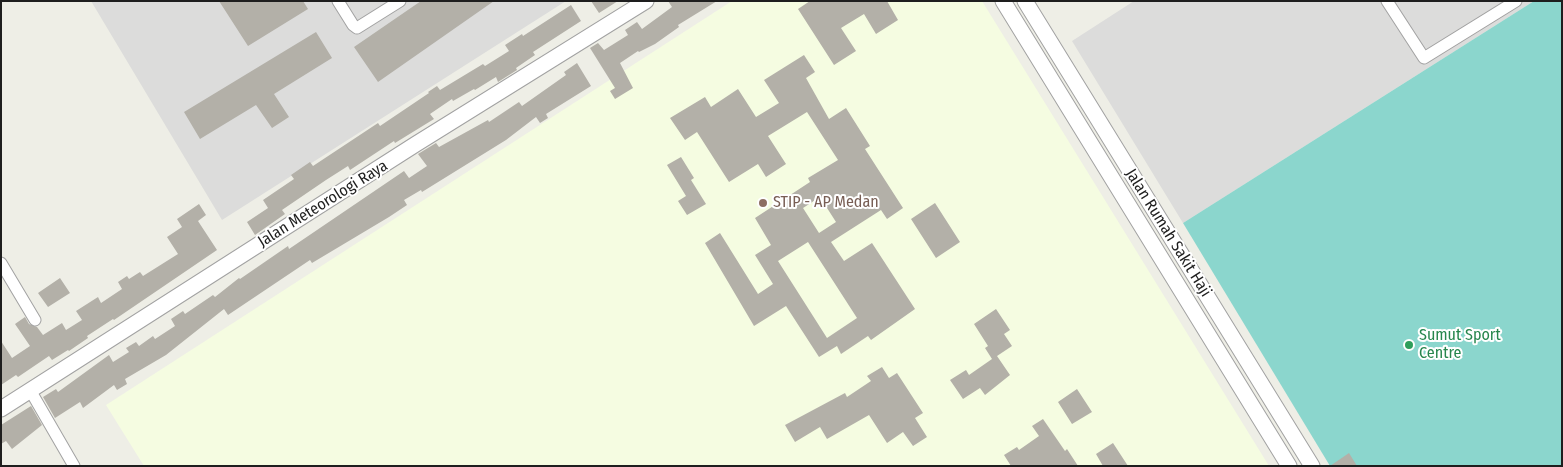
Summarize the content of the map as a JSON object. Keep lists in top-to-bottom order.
{
  "streets": {
    "street": ["Jalan Meteorologi Raya", "Jalan Rumah Sakit Haji"]
  },
  "places": ["STIP - AP Medan", "Sumut Sport Centre"]
}
